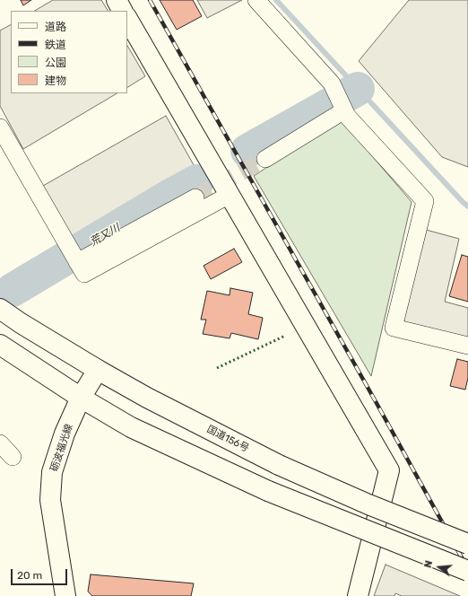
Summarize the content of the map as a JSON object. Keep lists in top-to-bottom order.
{
  "streets": {
    "main road": ["国道156号", "砺波福光線"]
  },
  "crossings": [
    ["国道156号", "砺波福光線"]
  ],
  "water": ["荒又川"],
  "legend": [
    "道路",
    "鉄道",
    "公園",
    "建物"
  ],
  "scale_bar": "20 m",
  "north": "left"
}
